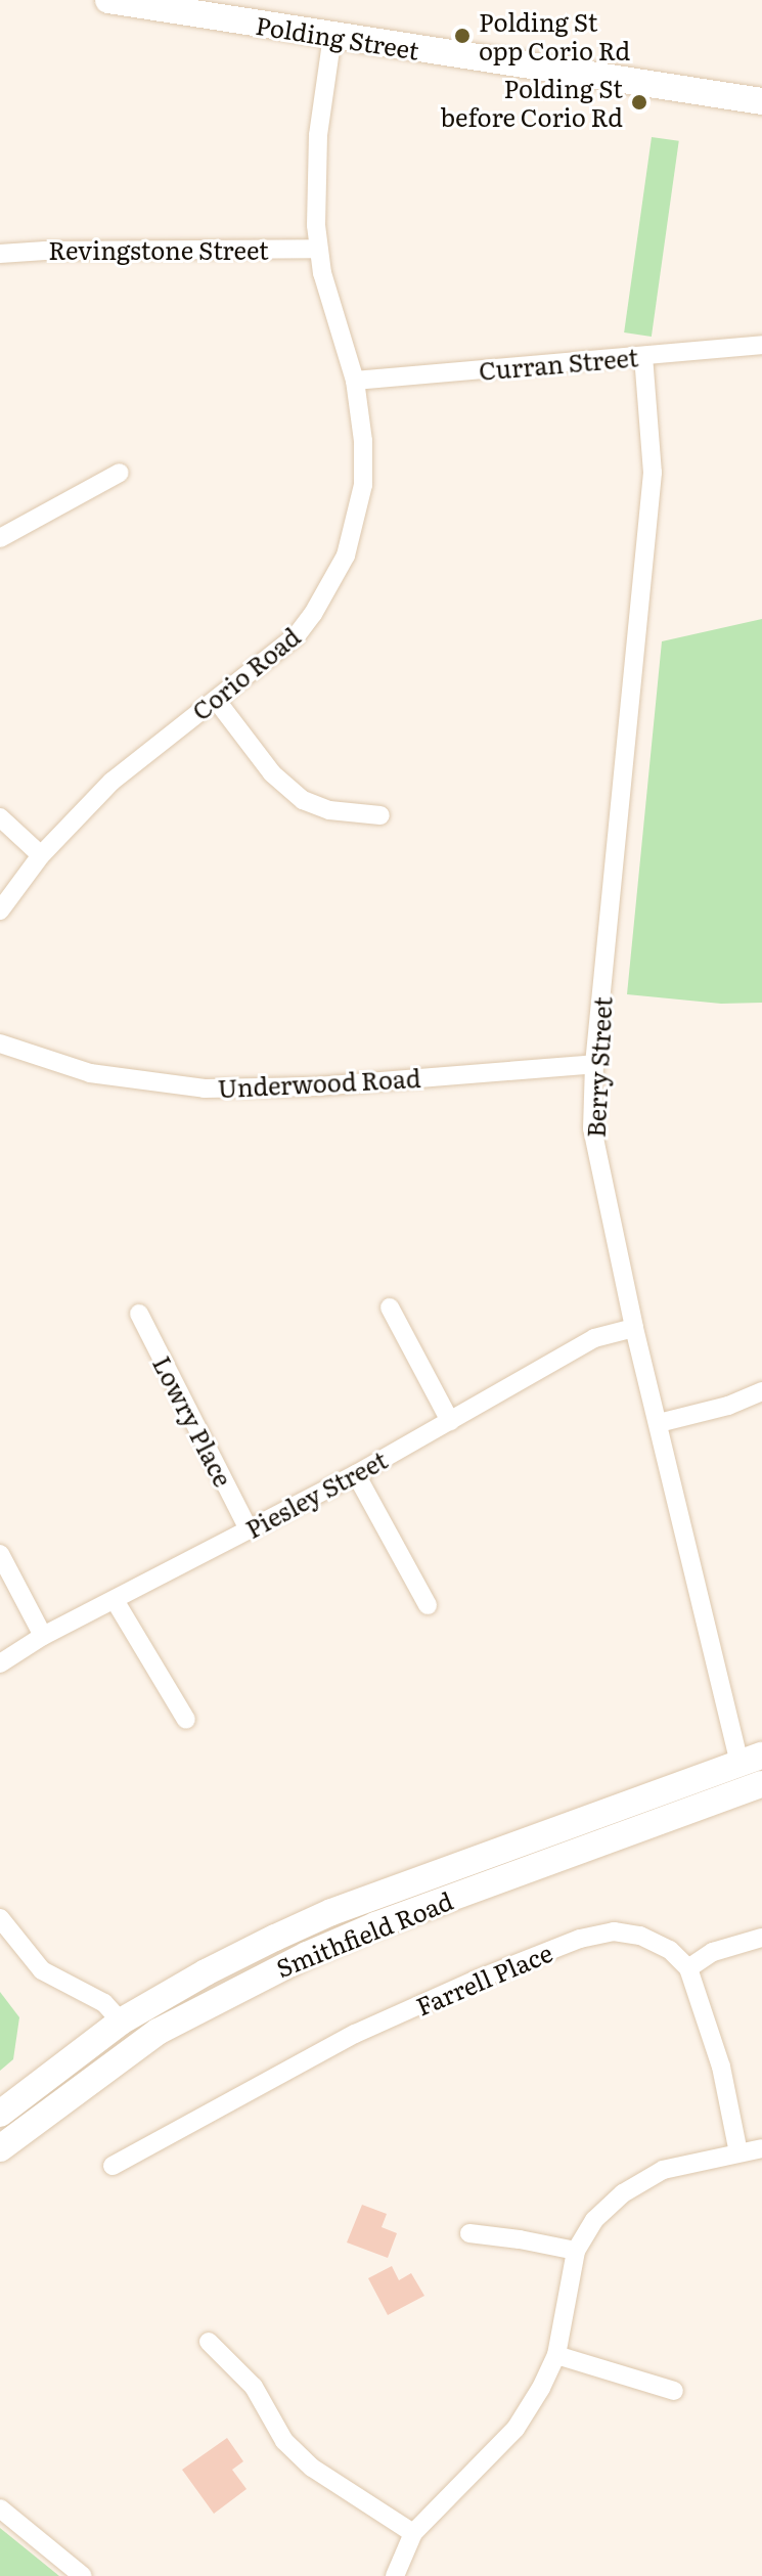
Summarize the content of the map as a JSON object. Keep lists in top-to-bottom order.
{
  "streets": {
    "main road": ["Polding Street", "Smithfield Road"],
    "street": [
      "Revingstone Street",
      "Curran Street",
      "Corio Road",
      "Berry Street",
      "Underwood Road",
      "Lowry Place",
      "Piesley Street",
      "Farrell Place"
    ]
  },
  "crossings": [
    ["Polding Street", "Corio Road"],
    ["Revingstone Street", "Corio Road"],
    ["Curran Street", "Corio Road"],
    ["Curran Street", "Berry Street"],
    ["Berry Street", "Underwood Road"],
    ["Berry Street", "Piesley Street"],
    ["Berry Street", "Smithfield Road"],
    ["Lowry Place", "Piesley Street"]
  ],
  "places": ["Polding St opp Corio Rd", "Polding St before Corio Rd"]
}
